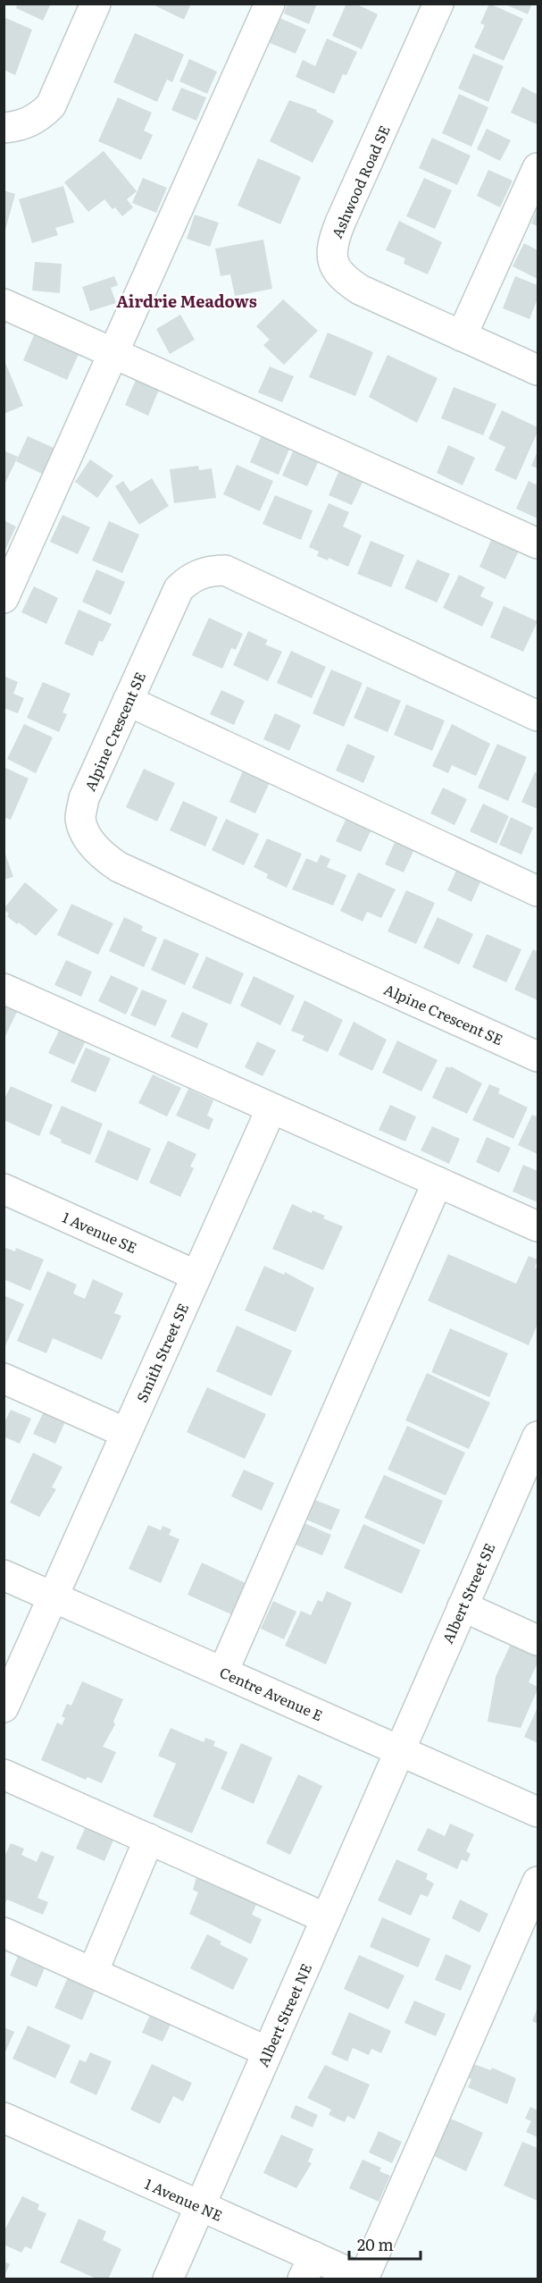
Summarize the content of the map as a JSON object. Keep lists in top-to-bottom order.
{
  "streets": {
    "street": [
      "Ashwood Road SE",
      "Alpine Crescent SE",
      "1 Avenue SE",
      "Smith Street SE",
      "Albert Street SE",
      "Centre Avenue E",
      "Albert Street NE",
      "1 Avenue NE"
    ]
  },
  "crossings": [
    ["1 Avenue SE", "Smith Street SE"],
    ["Smith Street SE", "Centre Avenue E"],
    ["Albert Street SE", "Centre Avenue E"],
    ["Albert Street SE", "Albert Street NE"],
    ["Centre Avenue E", "Albert Street NE"],
    ["Albert Street NE", "1 Avenue NE"]
  ],
  "districts": ["Airdrie Meadows"],
  "scale_bar": "20 m"
}
